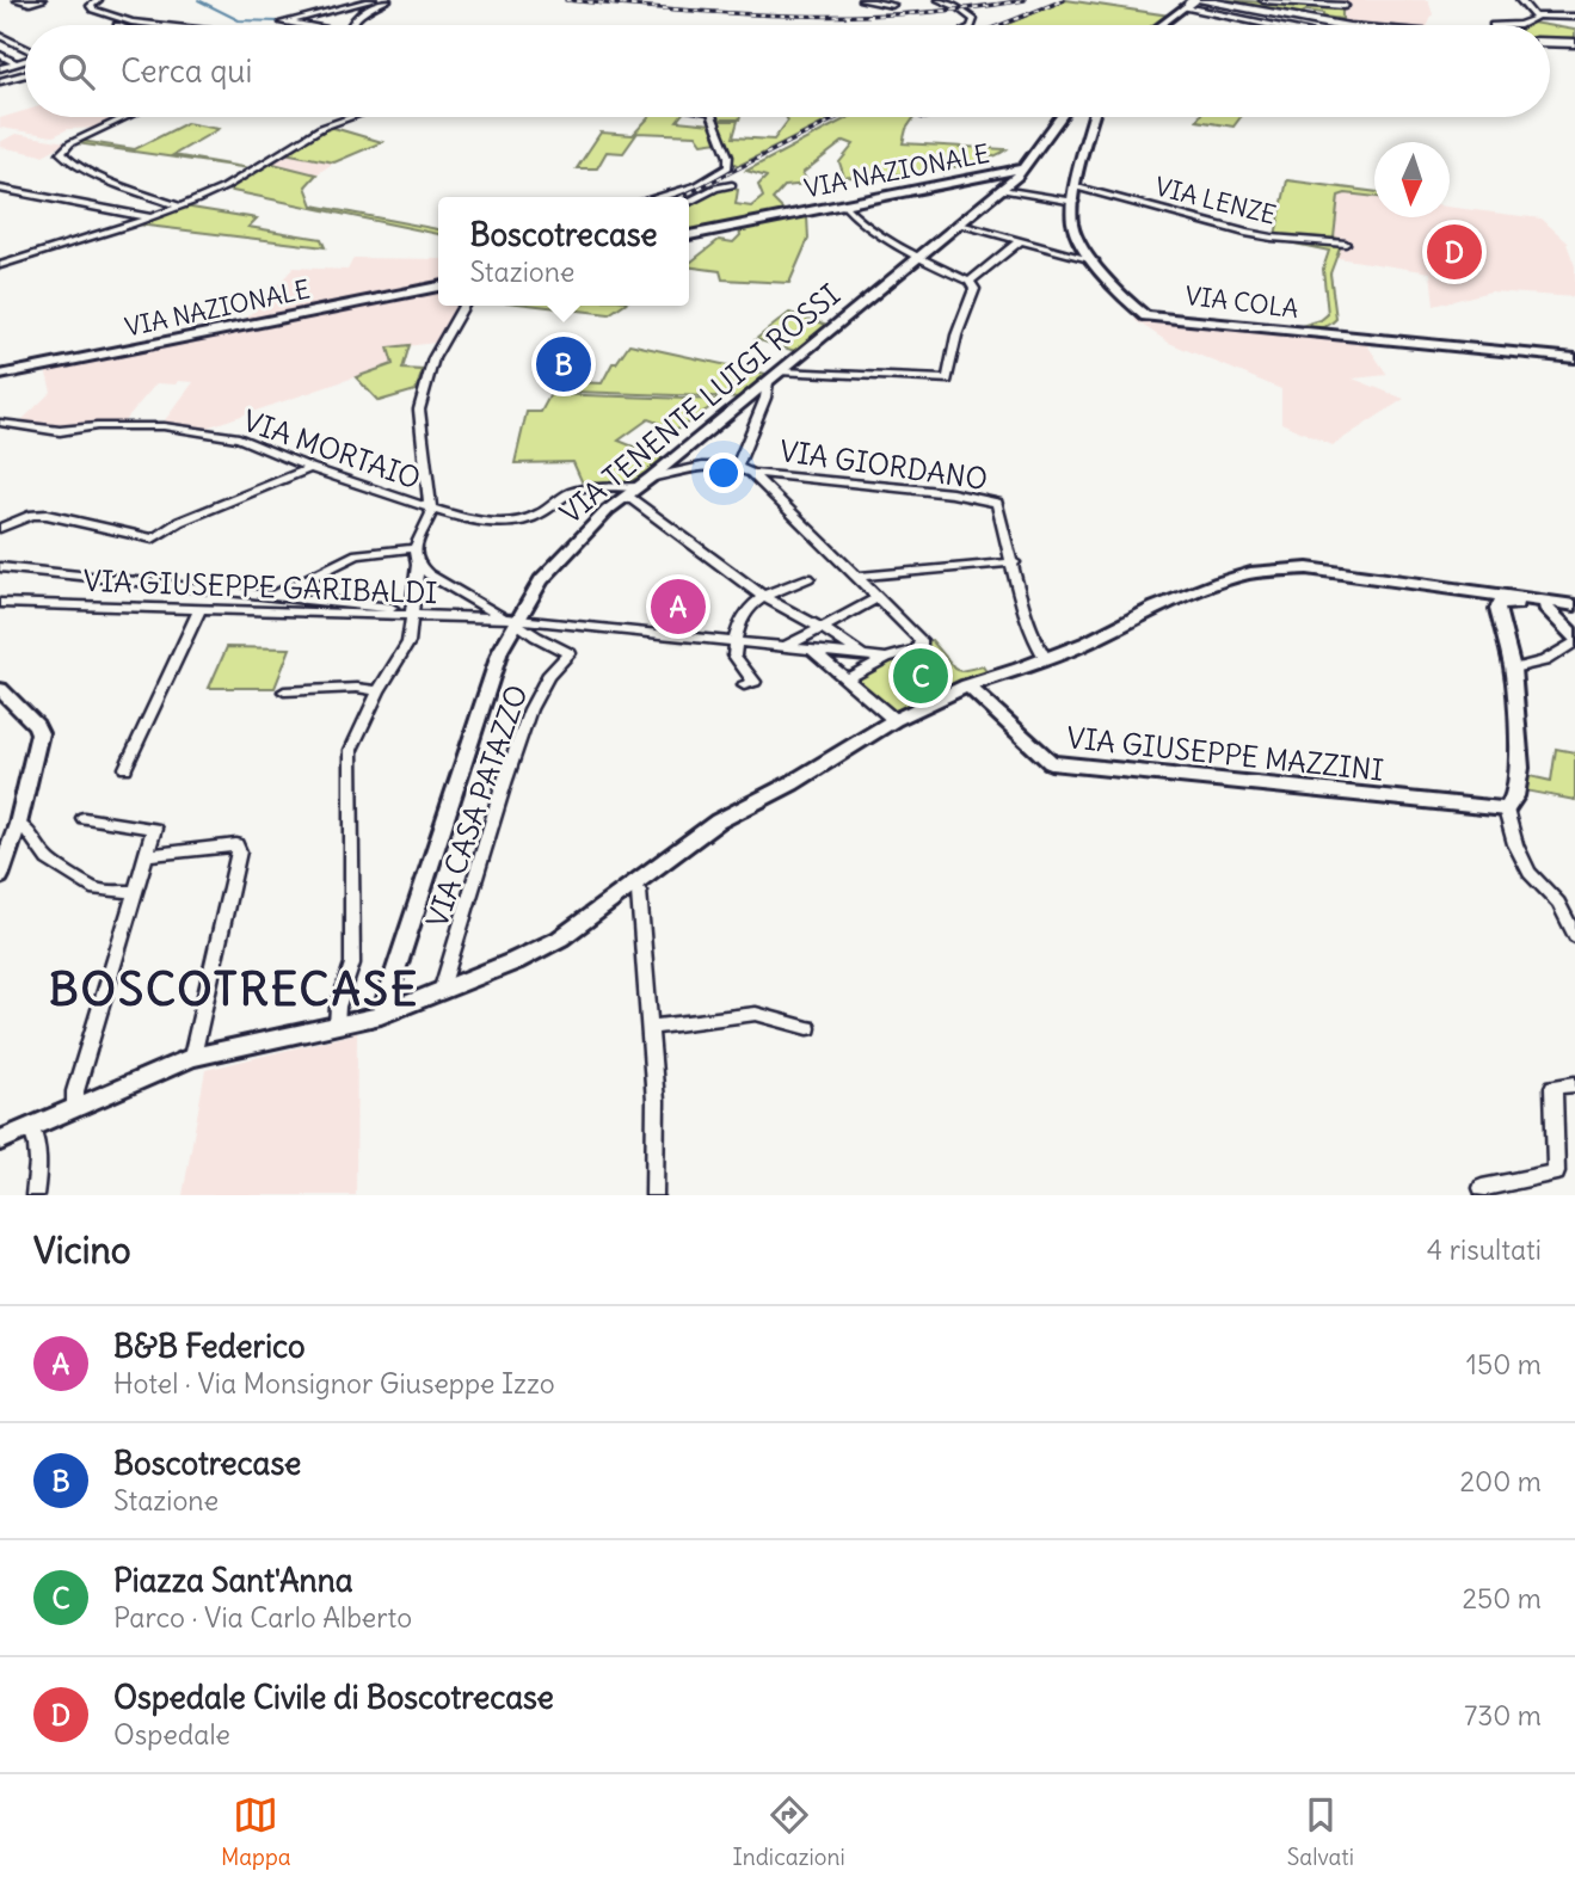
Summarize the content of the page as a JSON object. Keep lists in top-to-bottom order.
{
  "streets": {
    "street": [
      "VIA NAZIONALE",
      "VIA LENZE",
      "VIA COLA",
      "VIA TENENTE LUIGI ROSSI",
      "VIA MORTAIO",
      "VIA GIORDANO",
      "VIA GIUSEPPE GARIBALDI",
      "VIA GIUSEPPE MAZZINI",
      "VIA CASA PATAZZO"
    ]
  },
  "crossings": [
    ["VIA NAZIONALE", "VIA TENENTE LUIGI ROSSI"],
    ["VIA LENZE", "VIA COLA"],
    ["VIA TENENTE LUIGI ROSSI", "VIA MORTAIO"],
    ["VIA TENENTE LUIGI ROSSI", "VIA GIUSEPPE GARIBALDI"],
    ["VIA TENENTE LUIGI ROSSI", "VIA CASA PATAZZO"],
    ["VIA GIUSEPPE GARIBALDI", "VIA CASA PATAZZO"]
  ],
  "districts": ["BOSCOTRECASE"],
  "north": "bottom",
  "page": {
    "search": "Cerca qui",
    "popup": ["Boscotrecase", "Stazione"],
    "pins": [
      "D",
      "B",
      "A",
      "C"
    ],
    "heading": ["Vicino", "4 risultati"],
    "list": [
      {
        "mark": "A",
        "name": "B&B Federico",
        "note": "Hotel · Via Monsignor Giuseppe Izzo",
        "value": "150 m"
      },
      {
        "mark": "B",
        "name": "Boscotrecase",
        "note": "Stazione",
        "value": "200 m"
      },
      {
        "mark": "C",
        "name": "Piazza Sant'Anna",
        "note": "Parco · Via Carlo Alberto",
        "value": "250 m"
      },
      {
        "mark": "D",
        "name": "Ospedale Civile di Boscotrecase",
        "note": "Ospedale",
        "value": "730 m"
      }
    ],
    "nav": ["Mappa", "Indicazioni", "Salvati"]
  }
}
